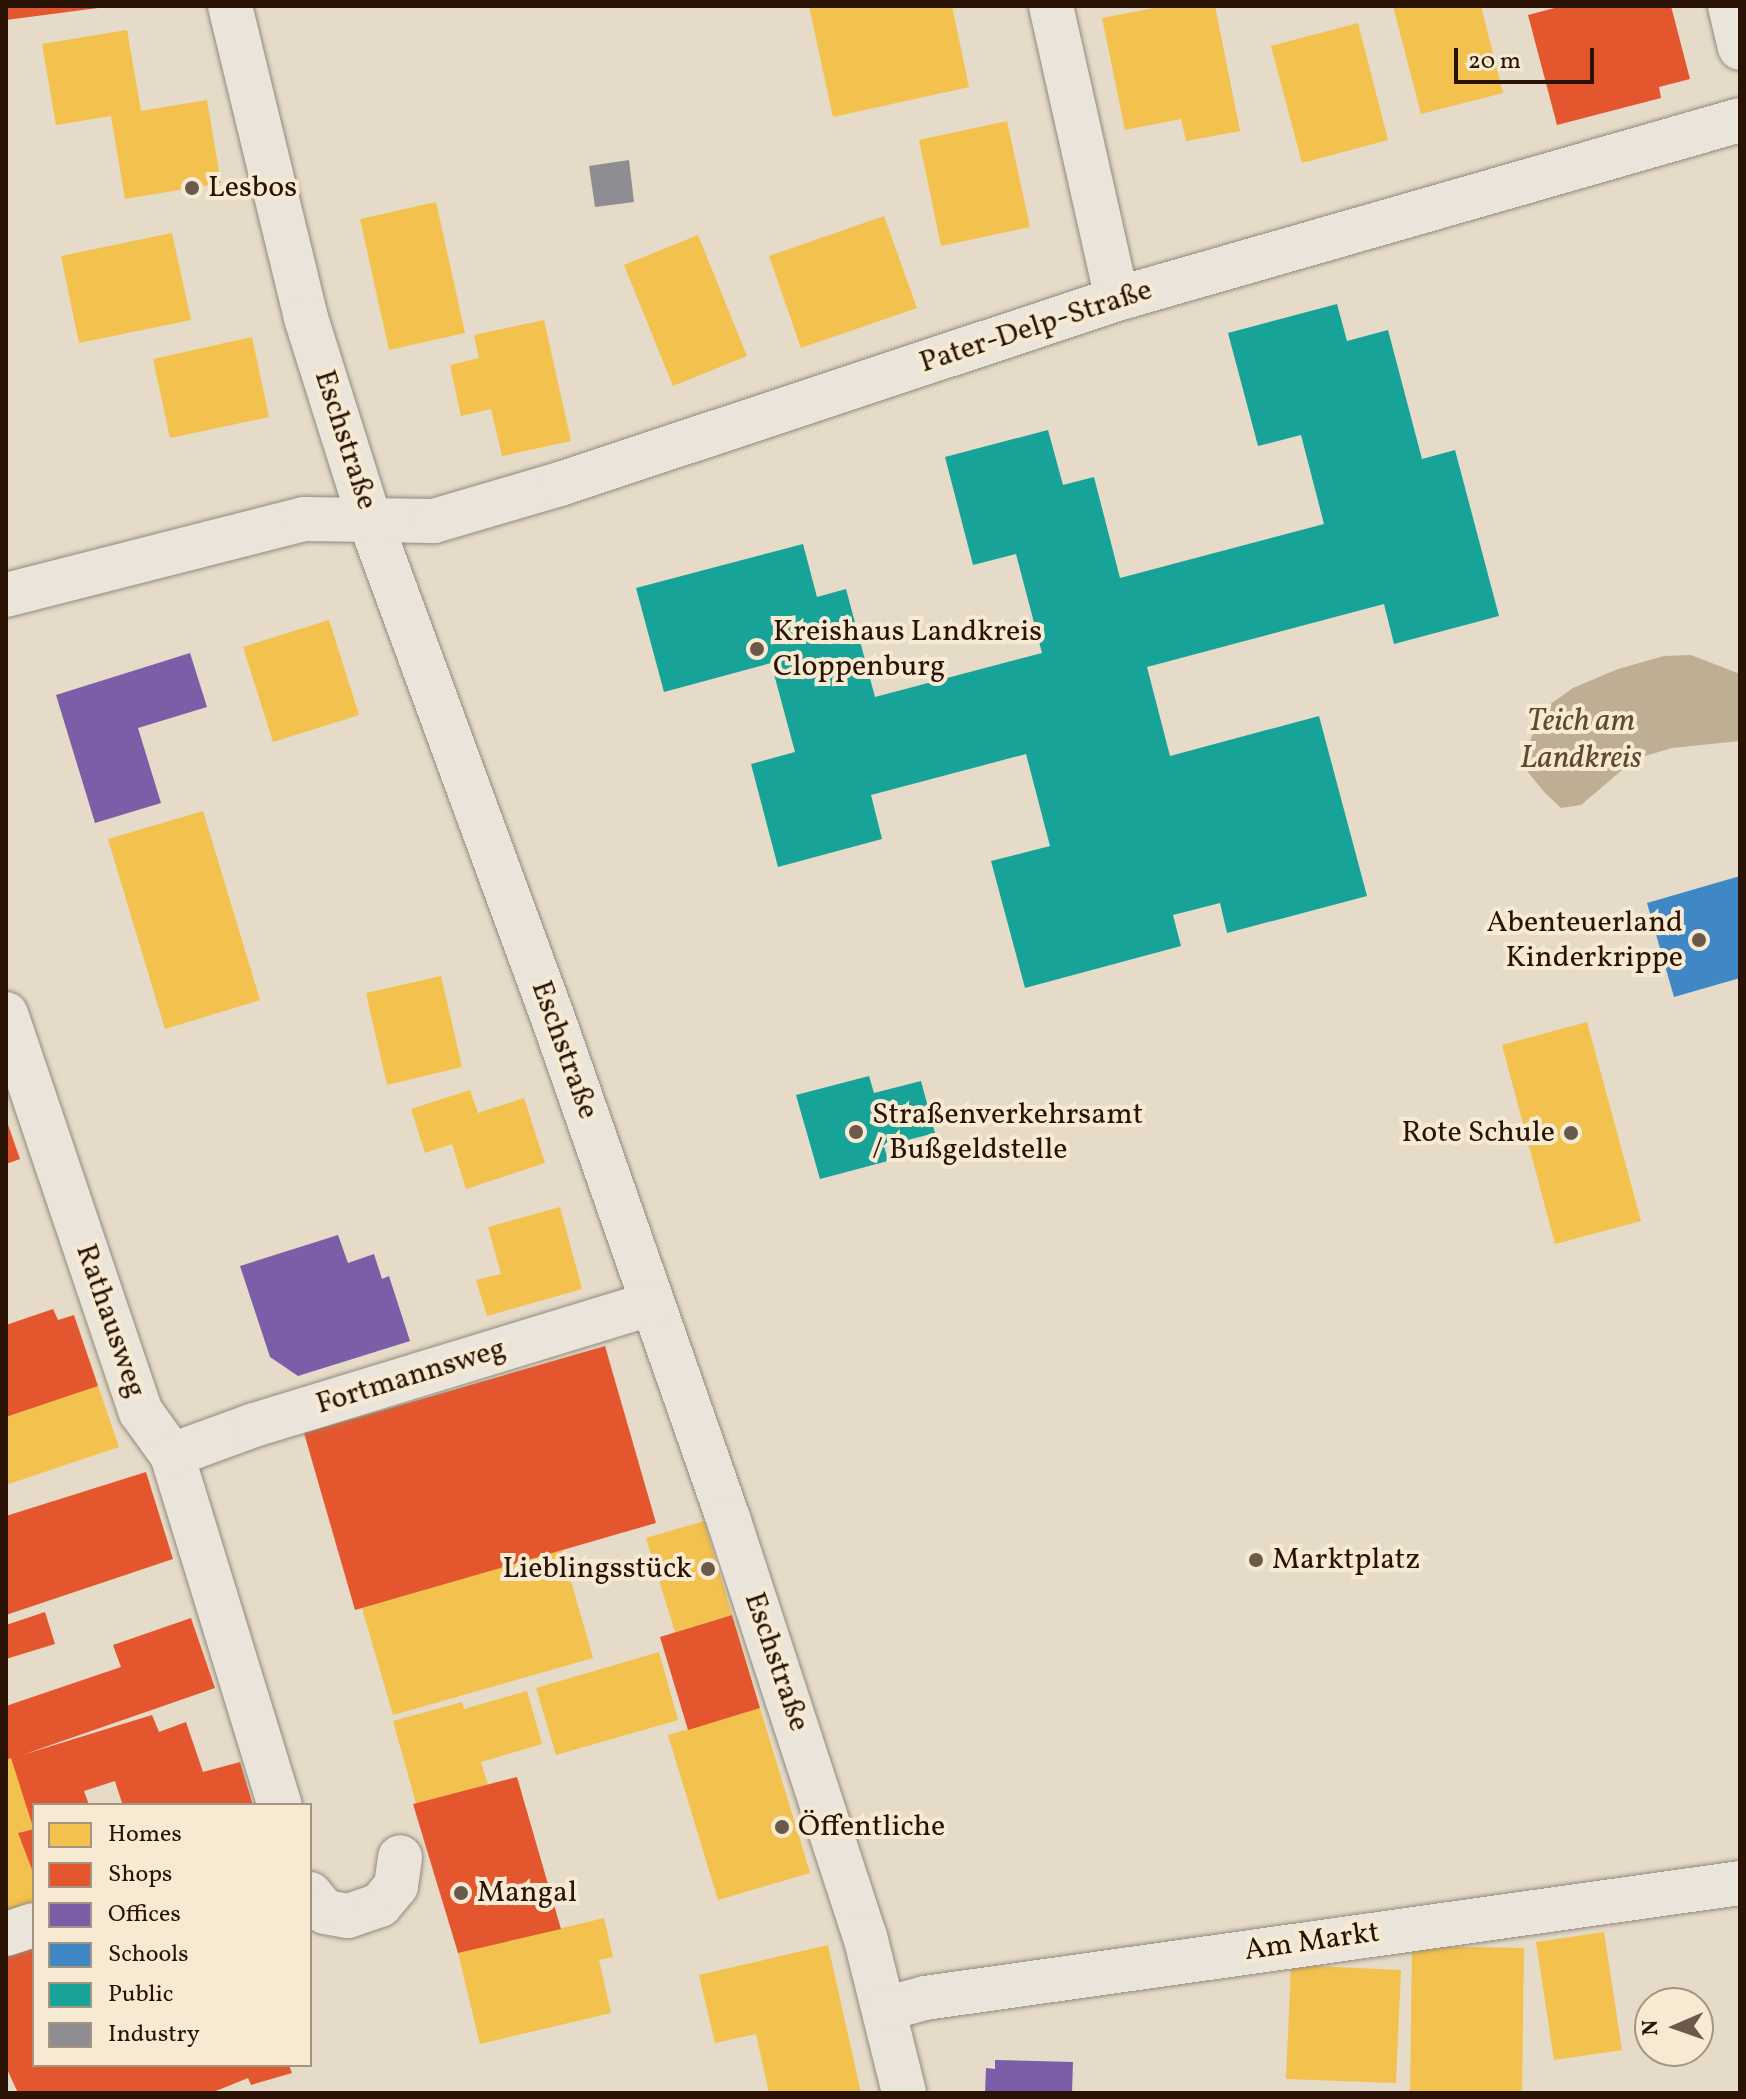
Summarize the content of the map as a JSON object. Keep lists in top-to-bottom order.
{
  "streets": {
    "street": [
      "Pater-Delp-Straße",
      "Eschstraße",
      "Rathausweg",
      "Fortmannsweg",
      "Am Markt"
    ]
  },
  "crossings": [
    ["Pater-Delp-Straße", "Eschstraße"],
    ["Eschstraße", "Fortmannsweg"],
    ["Eschstraße", "Am Markt"],
    ["Rathausweg", "Fortmannsweg"]
  ],
  "water": ["Teich am Landkreis"],
  "places": [
    "Lesbos",
    "Kreishaus Landkreis Cloppenburg",
    "Abenteuerland Kinderkrippe",
    "Straßenverkehrsamt / Bußgeldstelle",
    "Rote Schule",
    "Marktplatz",
    "Lieblingsstück",
    "Öffentliche",
    "Mangal"
  ],
  "legend": [
    "Homes",
    "Shops",
    "Offices",
    "Schools",
    "Public",
    "Industry"
  ],
  "scale_bar": "20 m",
  "north": "left"
}
